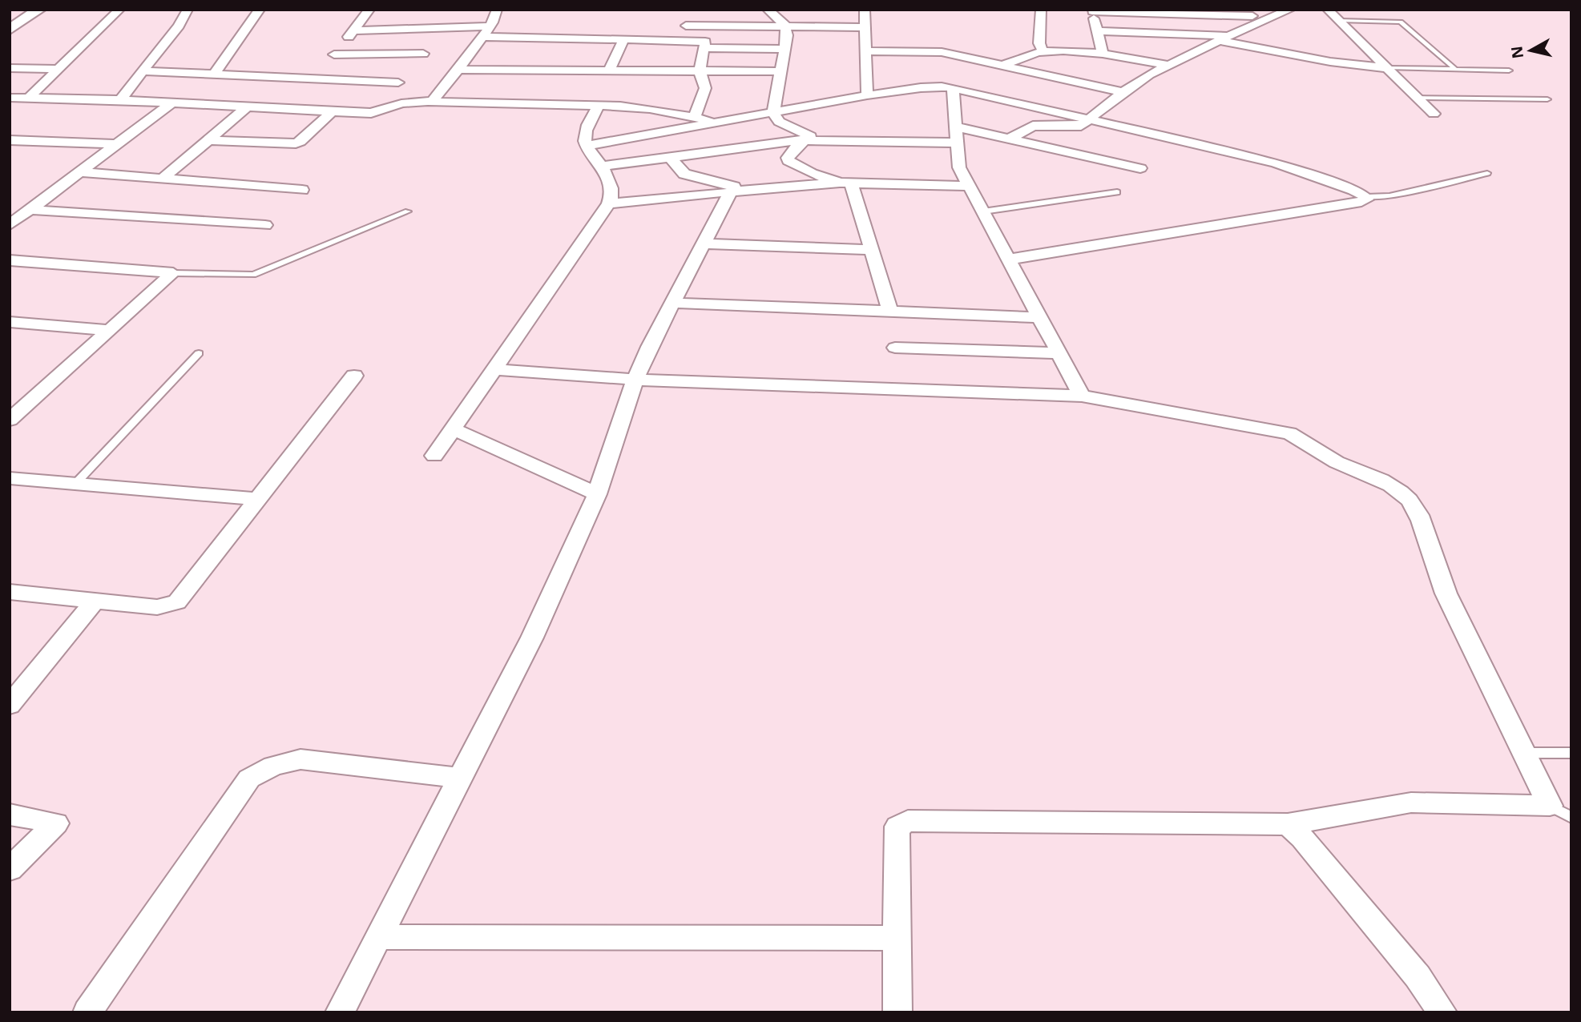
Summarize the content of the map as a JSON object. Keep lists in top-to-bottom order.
{
  "north": "left"
}
